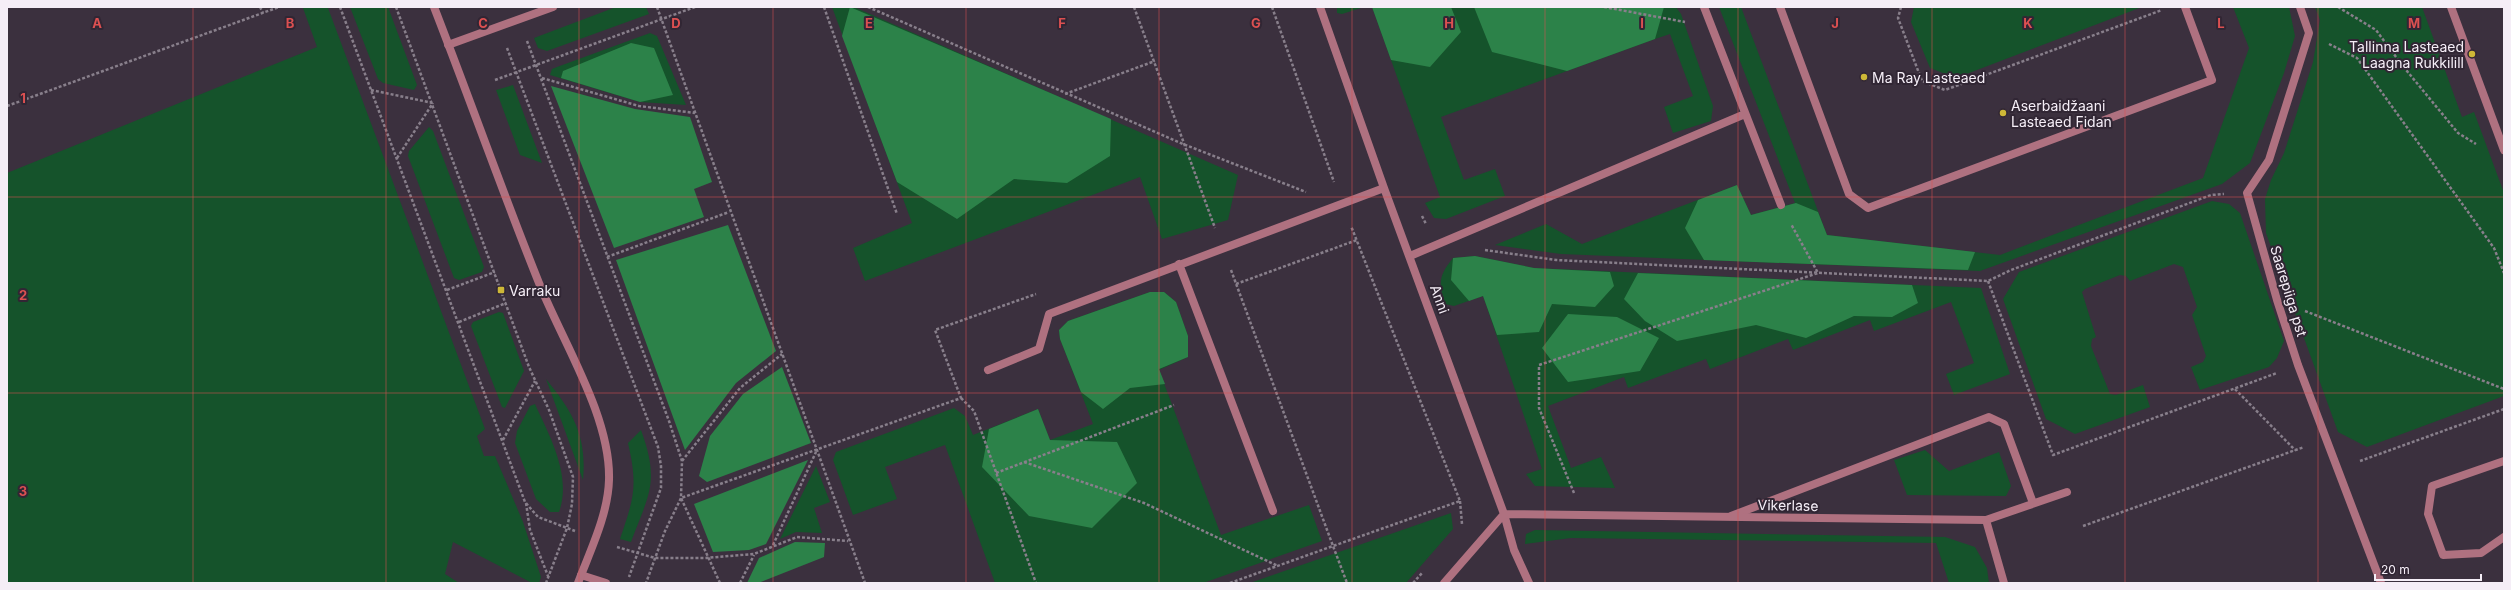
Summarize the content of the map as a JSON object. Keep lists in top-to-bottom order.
{
  "streets": {
    "street": ["Saarepiiga pst", "Anni", "Vikerlase"]
  },
  "crossings": [
    ["Anni", "Vikerlase"]
  ],
  "places": {
    "other": ["Tallinna Lasteaed Laagna Rukkilill", "Ma Ray Lasteaed", "Aserbaidžaani Lasteaed Fidan"],
    "transit": ["Varraku"]
  },
  "scale_bar": "20 m",
  "grid": {
    "columns": [
      "A",
      "B",
      "C",
      "D",
      "E",
      "F",
      "G",
      "H",
      "I",
      "J",
      "K",
      "L",
      "M"
    ],
    "rows": ["1", "2", "3"]
  }
}
